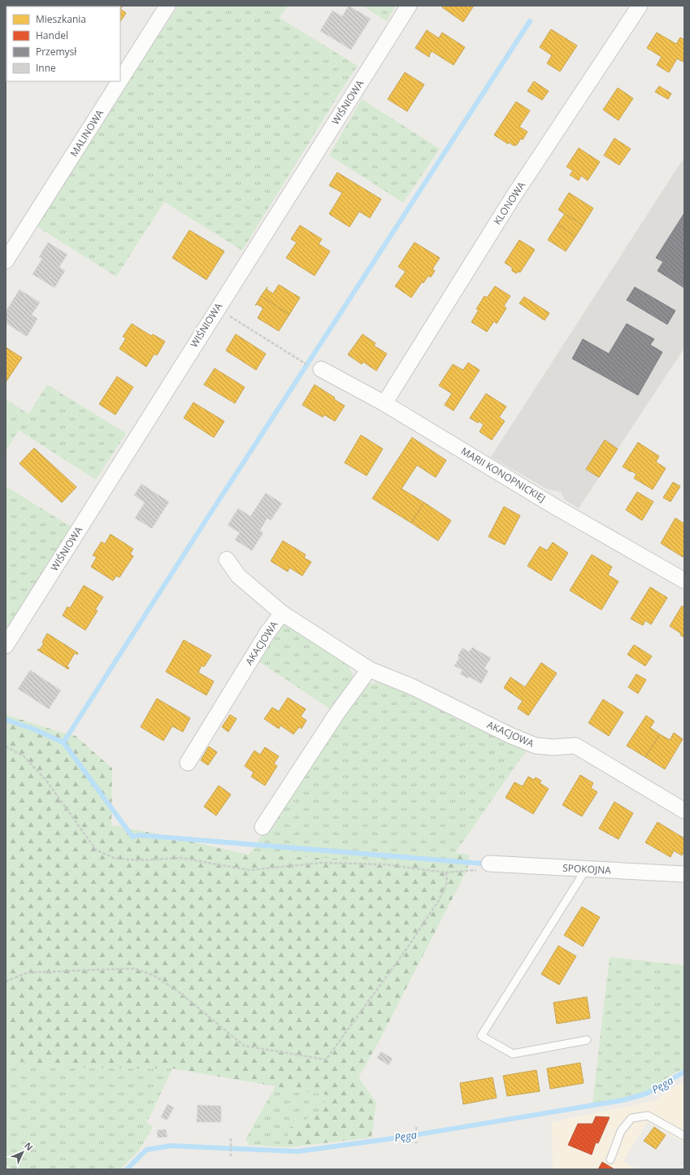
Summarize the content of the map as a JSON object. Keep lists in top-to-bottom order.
{
  "streets": {
    "street": [
      "WIŚNIOWA",
      "MALINOWA",
      "KLONOWA",
      "MARII KONOPNICKIEJ",
      "AKACJOWA",
      "SPOKOJNA"
    ]
  },
  "crossings": [
    ["KLONOWA", "MARII KONOPNICKIEJ"]
  ],
  "water": ["Pęga"],
  "legend": [
    "Mieszkania",
    "Handel",
    "Przemysł",
    "Inne"
  ],
  "north": "top right"
}
